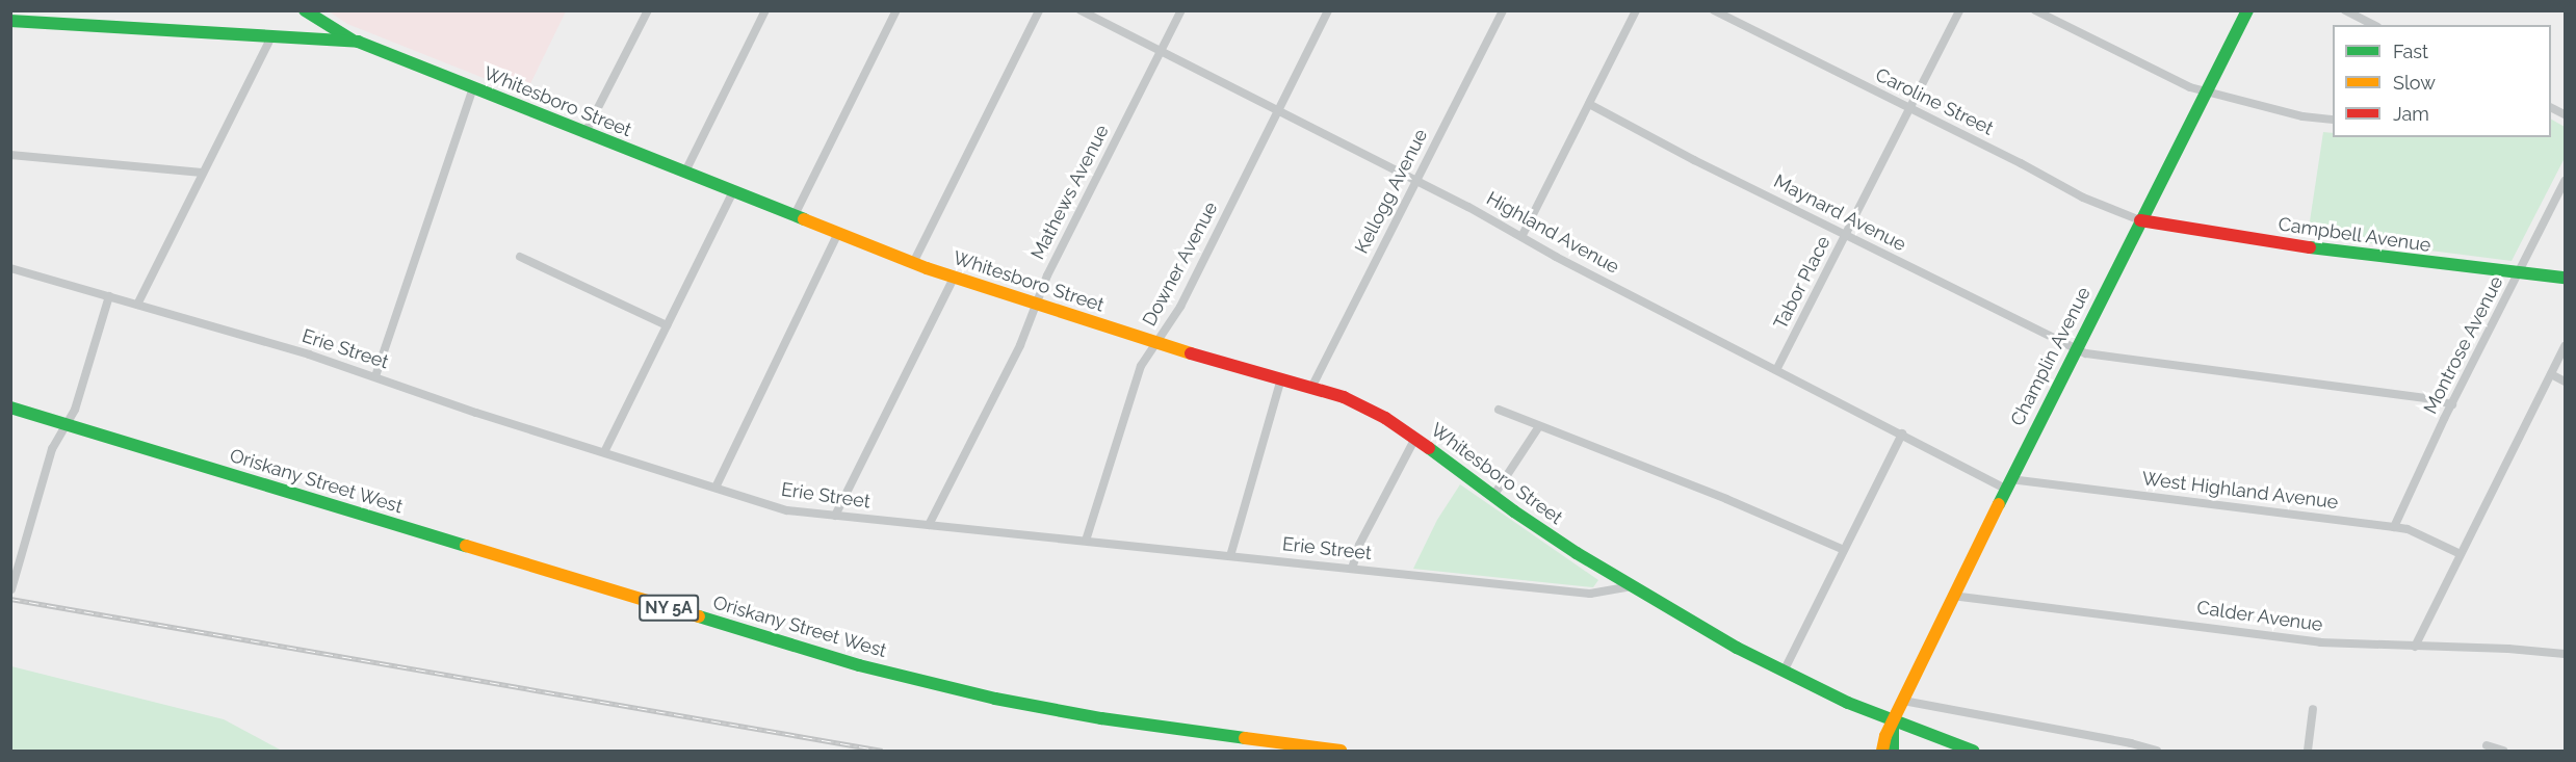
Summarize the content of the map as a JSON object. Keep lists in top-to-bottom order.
{
  "streets": {
    "street": [
      "Whitesboro Street",
      "Caroline Street",
      "Kellogg Avenue",
      "Mathews Avenue",
      "Maynard Avenue",
      "Highland Avenue",
      "Campbell Avenue",
      "Downer Avenue",
      "Tabor Place",
      "Montrose Avenue",
      "Erie Street",
      "Champlin Avenue",
      "Oriskany Street West",
      "West Highland Avenue",
      "NY 5A",
      "Calder Avenue"
    ]
  },
  "crossings": [
    ["Whitesboro Street", "Kellogg Avenue"],
    ["Whitesboro Street", "Mathews Avenue"],
    ["Whitesboro Street", "Downer Avenue"],
    ["Whitesboro Street", "Erie Street"],
    ["Whitesboro Street", "Champlin Avenue"],
    ["Caroline Street", "Campbell Avenue"],
    ["Caroline Street", "Tabor Place"],
    ["Caroline Street", "Champlin Avenue"],
    ["Kellogg Avenue", "Highland Avenue"],
    ["Mathews Avenue", "Highland Avenue"],
    ["Mathews Avenue", "Erie Street"],
    ["Maynard Avenue", "Tabor Place"],
    ["Maynard Avenue", "Montrose Avenue"],
    ["Maynard Avenue", "Champlin Avenue"],
    ["Highland Avenue", "Downer Avenue"],
    ["Highland Avenue", "Tabor Place"],
    ["Highland Avenue", "Champlin Avenue"],
    ["Highland Avenue", "West Highland Avenue"],
    ["Campbell Avenue", "Montrose Avenue"],
    ["Campbell Avenue", "Champlin Avenue"],
    ["Downer Avenue", "Erie Street"],
    ["Montrose Avenue", "West Highland Avenue"],
    ["Champlin Avenue", "West Highland Avenue"],
    ["Champlin Avenue", "Calder Avenue"]
  ],
  "legend": ["Fast", "Slow", "Jam"]
}
